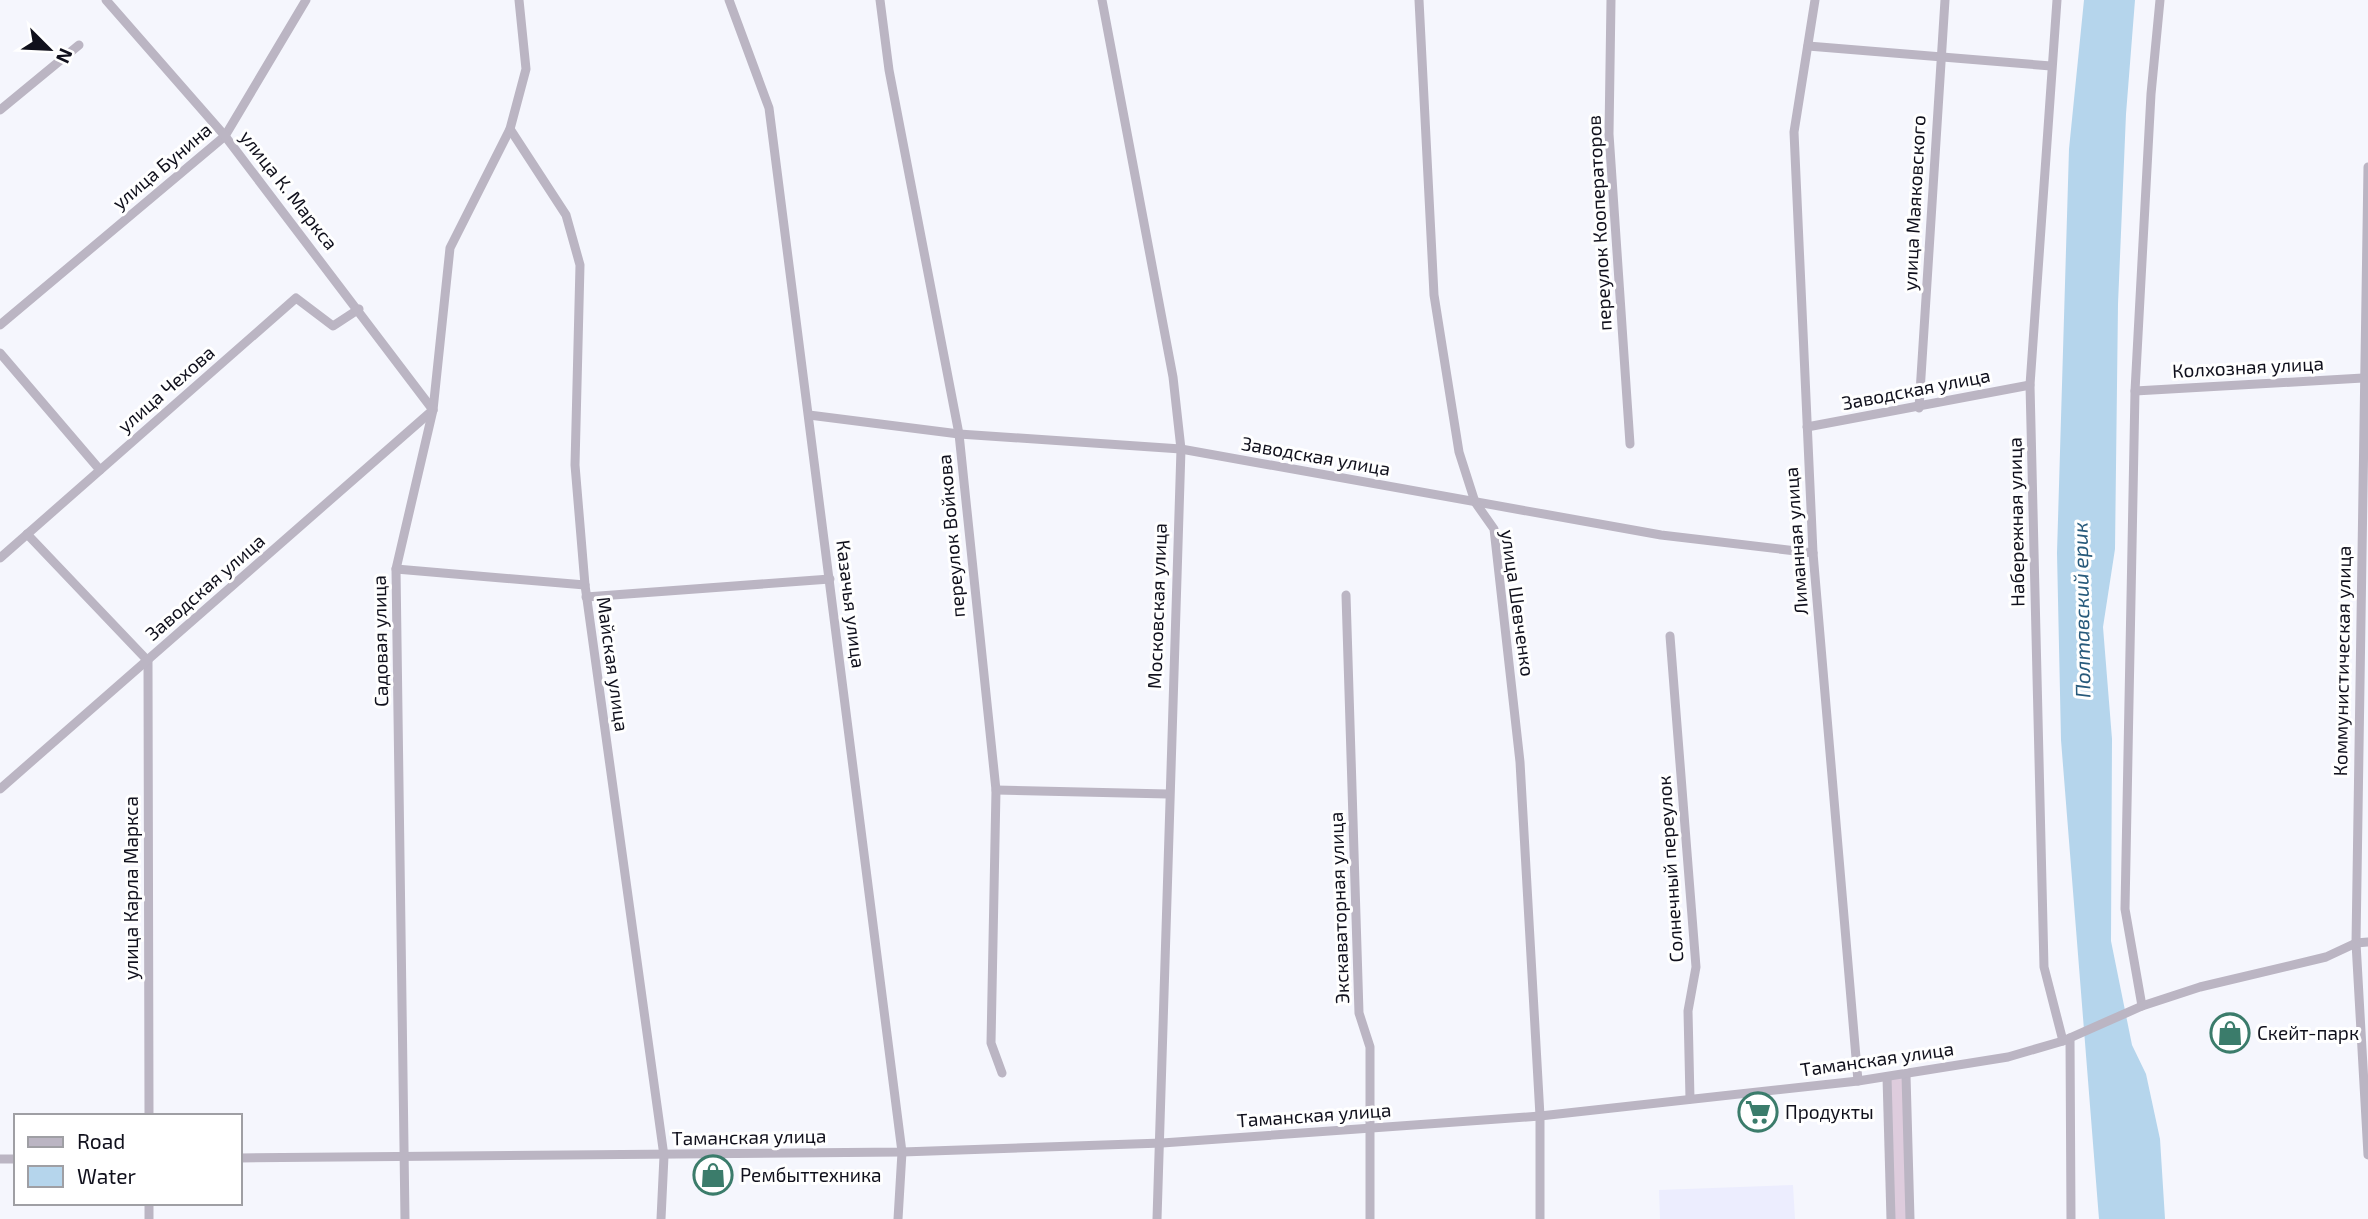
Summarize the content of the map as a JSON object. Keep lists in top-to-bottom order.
{
  "streets": {
    "street": [
      "улица Бунина",
      "улица К. Маркса",
      "улица Маяковского",
      "переулок Кооператоров",
      "Колхозная улица",
      "улица Чехова",
      "Заводская улица",
      "Набережная улица",
      "переулок Войкова",
      "Лиманная улица",
      "улица Шевченко",
      "Казачья улица",
      "Московская улица",
      "Садовая улица",
      "Коммунистическая улица",
      "Майская улица",
      "Солнечный переулок",
      "улица Карла Маркса",
      "Экскаваторная улица",
      "Таманская улица"
    ]
  },
  "crossings": [
    ["улица Бунина", "улица К. Маркса"],
    ["улица К. Маркса", "улица Чехова"],
    ["улица К. Маркса", "Заводская улица"],
    ["улица К. Маркса", "Садовая улица"],
    ["улица Маяковского", "Заводская улица"],
    ["Колхозная улица", "Коммунистическая улица"],
    ["Заводская улица", "Набережная улица"],
    ["Заводская улица", "переулок Войкова"],
    ["Заводская улица", "Лиманная улица"],
    ["Заводская улица", "улица Шевченко"],
    ["Заводская улица", "Казачья улица"],
    ["Заводская улица", "Московская улица"],
    ["Заводская улица", "Садовая улица"],
    ["Заводская улица", "улица Карла Маркса"],
    ["Набережная улица", "Таманская улица"],
    ["Лиманная улица", "Таманская улица"],
    ["улица Шевченко", "Таманская улица"],
    ["Казачья улица", "Таманская улица"],
    ["Московская улица", "Таманская улица"],
    ["Садовая улица", "Майская улица"],
    ["Садовая улица", "Таманская улица"],
    ["Коммунистическая улица", "Таманская улица"],
    ["Майская улица", "Таманская улица"],
    ["Солнечный переулок", "Таманская улица"],
    ["Экскаваторная улица", "Таманская улица"]
  ],
  "water": ["Полтавский ерик"],
  "places": {
    "shop": ["Скейт-парк", "Рембыттехника"],
    "supermarket": ["Продукты"]
  },
  "legend": ["Road", "Water"],
  "north": "bottom right"
}
